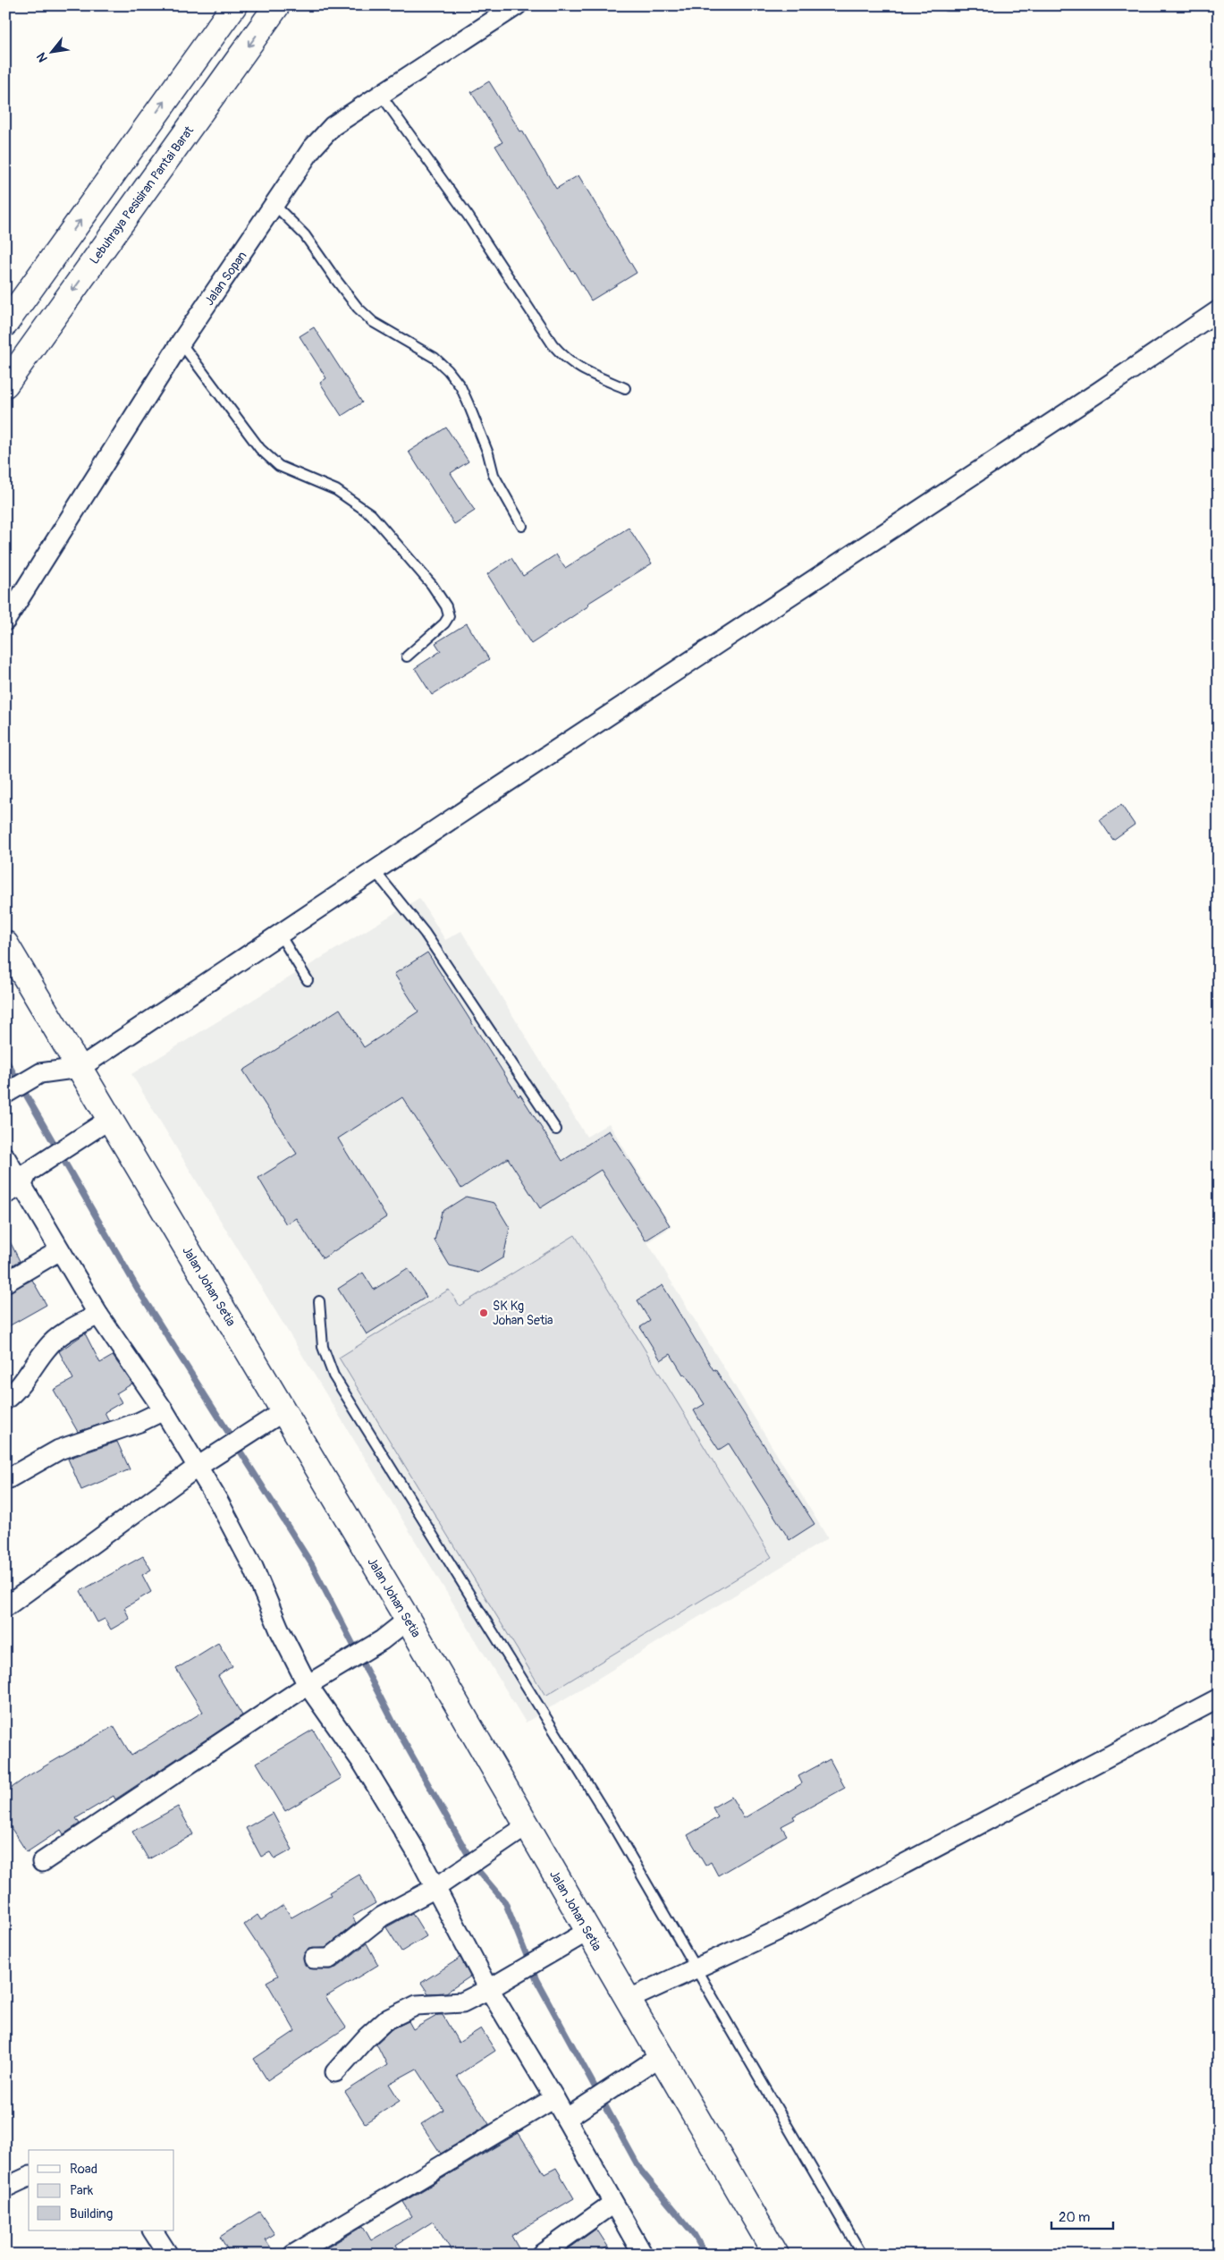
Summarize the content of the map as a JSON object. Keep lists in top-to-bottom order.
{
  "streets": {
    "main road": ["Lebuhraya Pesisiran Pantai Barat", "Jalan Johan Setia"],
    "street": ["Jalan Sopan"]
  },
  "places": ["SK Kg Johan Setia"],
  "legend": ["Road", "Park", "Building"],
  "scale_bar": "20 m",
  "north": "bottom left"
}
